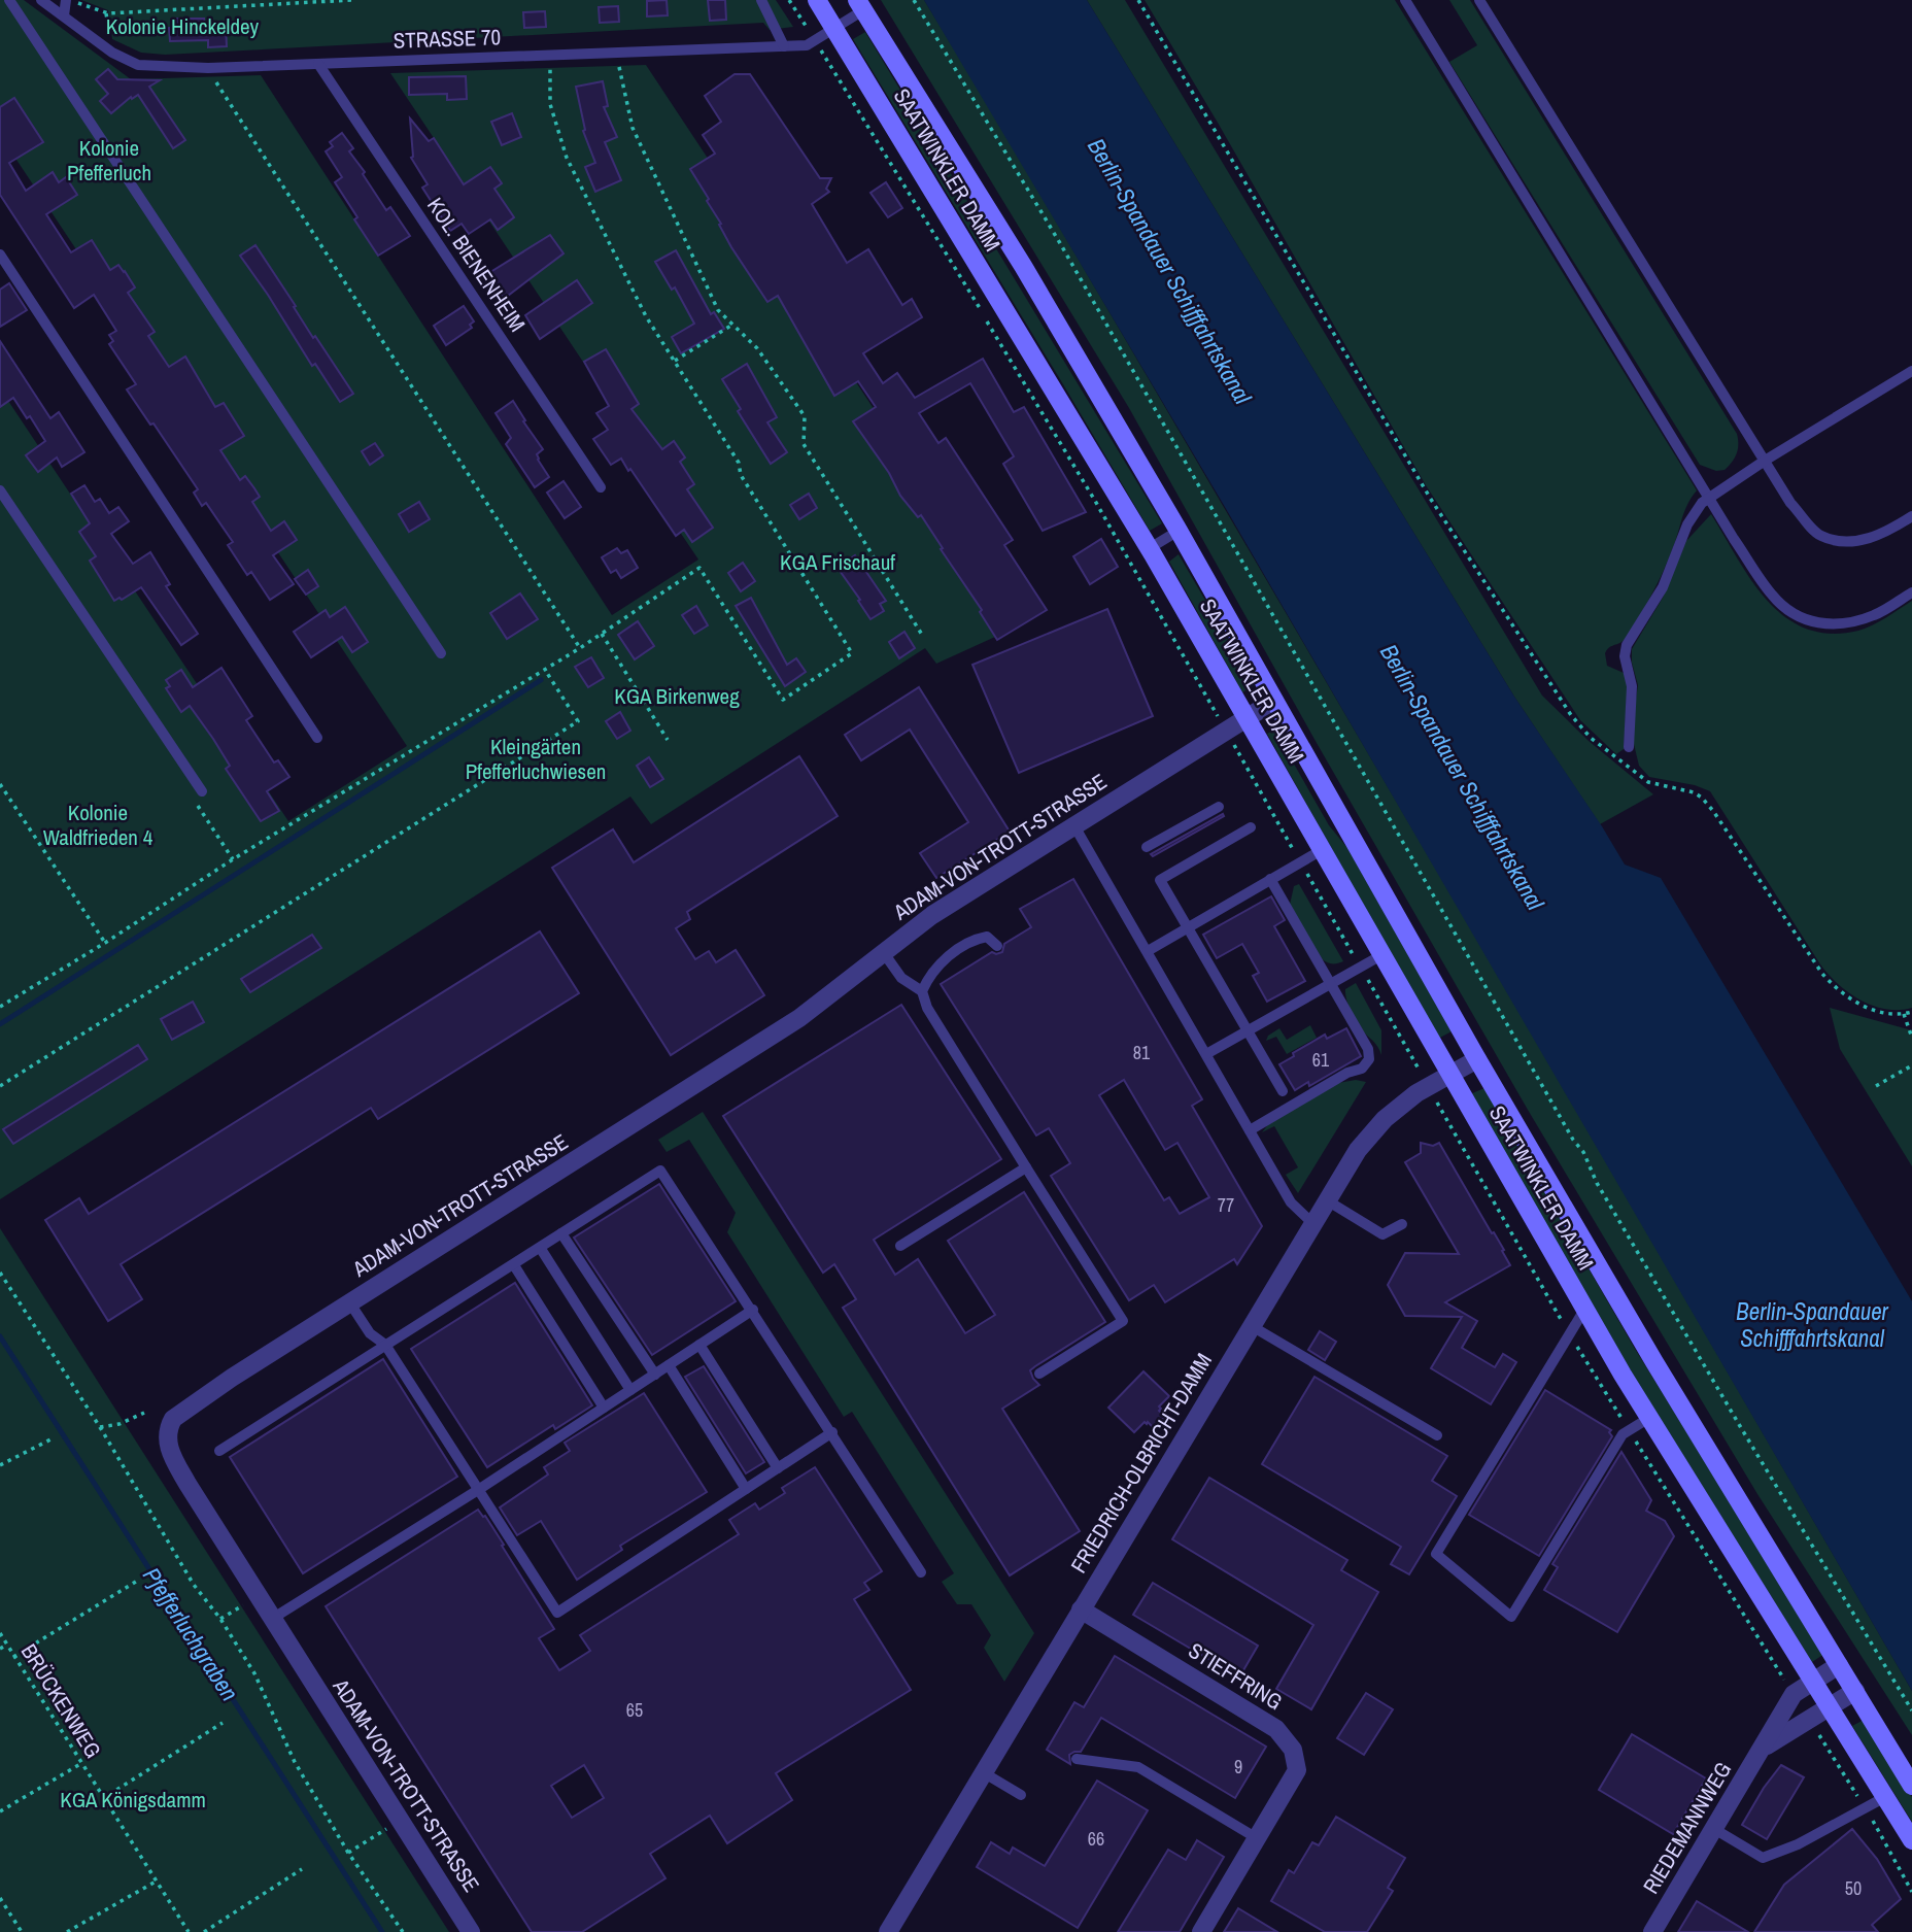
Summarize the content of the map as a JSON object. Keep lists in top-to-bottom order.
{
  "streets": {
    "main road": ["SAATWINKLER DAMM"],
    "street": [
      "ADAM-VON-TROTT-STRASSE",
      "FRIEDRICH-OLBRICHT-DAMM",
      "STIEFFRING",
      "RIEDEMANNWEG"
    ],
    "lane": ["STRASSE 70", "KOL. BIENENHEIM"],
    "path": ["BRÜCKENWEG"]
  },
  "crossings": [
    ["STRASSE 70", "SAATWINKLER DAMM"],
    ["STRASSE 70", "KOL. BIENENHEIM"],
    ["SAATWINKLER DAMM", "ADAM-VON-TROTT-STRASSE"],
    ["SAATWINKLER DAMM", "FRIEDRICH-OLBRICHT-DAMM"],
    ["SAATWINKLER DAMM", "RIEDEMANNWEG"],
    ["FRIEDRICH-OLBRICHT-DAMM", "STIEFFRING"]
  ],
  "water": ["Berlin-Spandauer Schifffahrtskanal", "Pfefferluchgraben"],
  "parks": [
    "Kolonie Hinckeldey",
    "Kolonie Pfefferluch",
    "KGA Frischauf",
    "KGA Birkenweg",
    "Kleingärten Pfefferluchwiesen",
    "Kolonie Waldfrieden 4",
    "KGA Königsdamm"
  ],
  "house_numbers": [
    "81",
    "61",
    "77",
    "65",
    "9",
    "66",
    "50"
  ]
}
